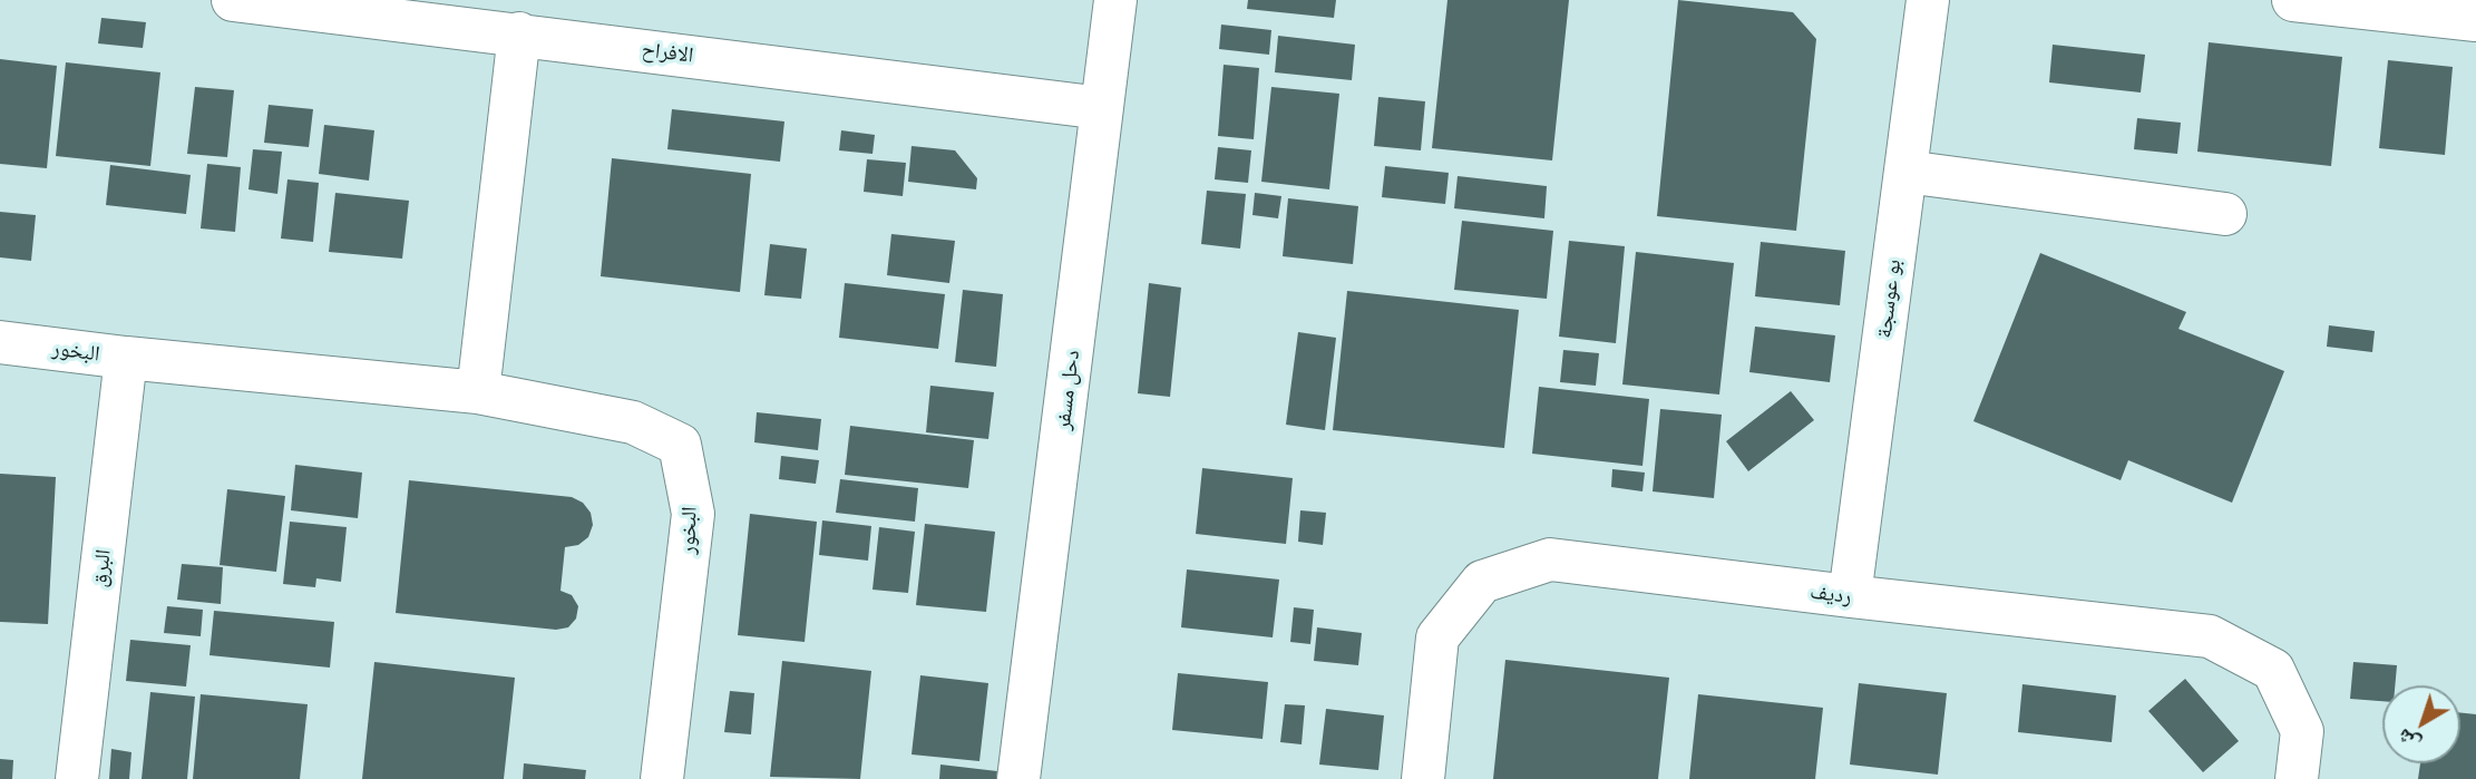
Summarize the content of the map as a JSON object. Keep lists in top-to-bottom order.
{
  "streets": {
    "street": [
      "الافراح",
      "بو عوسجة",
      "البخور",
      "دحل مسفر",
      "البرق",
      "رديف"
    ]
  },
  "crossings": [
    ["الافراح", "دحل مسفر"],
    ["بو عوسجة", "رديف"],
    ["البخور", "البرق"]
  ],
  "north": "bottom left"
}
